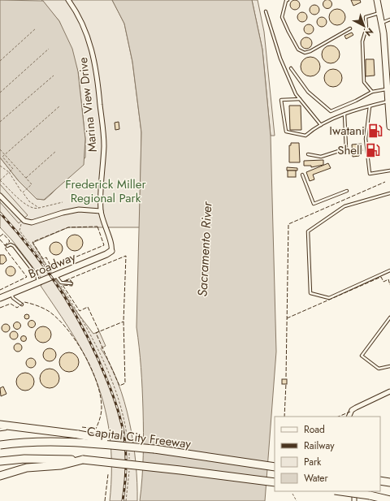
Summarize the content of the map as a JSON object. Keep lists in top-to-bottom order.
{
  "streets": {
    "highway": ["Capital City Freeway"],
    "street": ["Marina View Drive", "Broadway"]
  },
  "crossings": [
    ["Marina View Drive", "Broadway"]
  ],
  "water": ["Sacramento River"],
  "parks": ["Frederick Miller Regional Park"],
  "places": {
    "fuel station": ["Iwatani", "Shell"]
  },
  "legend": [
    "Road",
    "Railway",
    "Park",
    "Water"
  ],
  "north": "bottom right"
}
